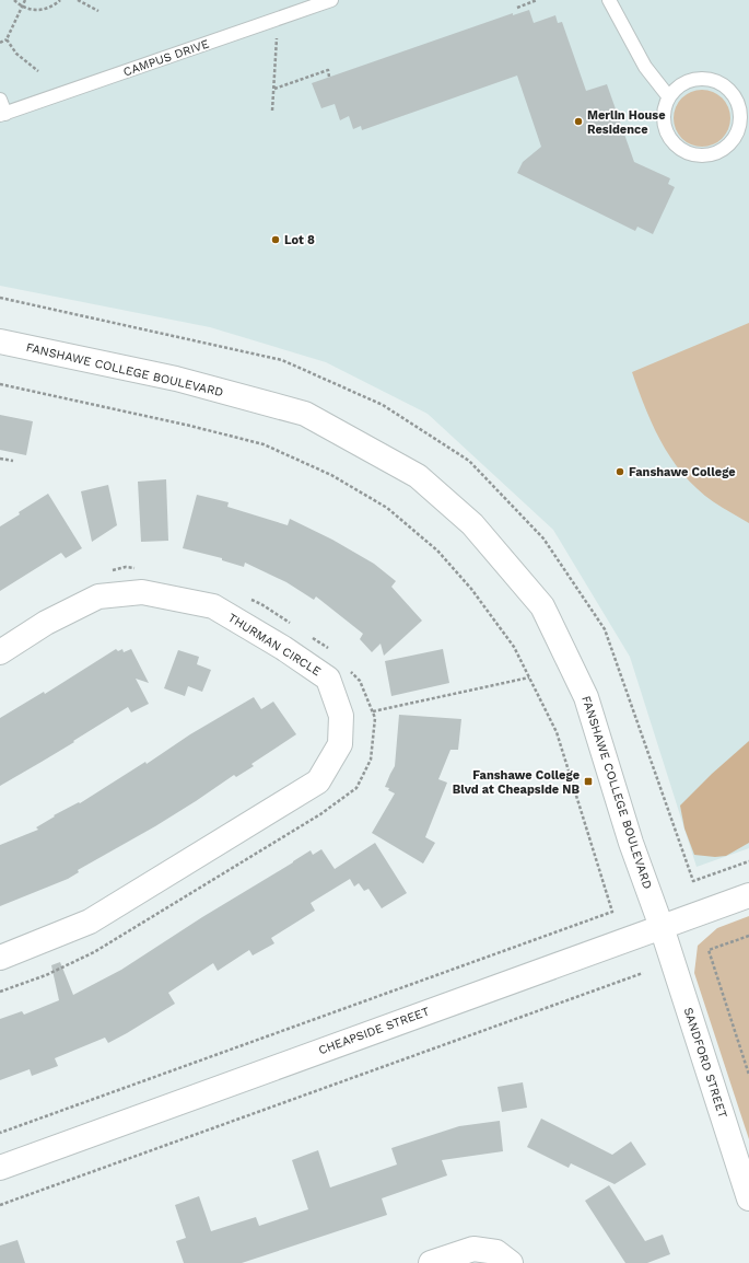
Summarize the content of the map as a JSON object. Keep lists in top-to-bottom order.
{
  "streets": {
    "street": [
      "FANSHAWE COLLEGE BOULEVARD",
      "THURMAN CIRCLE",
      "CHEAPSIDE STREET",
      "SANDFORD STREET"
    ],
    "lane": ["CAMPUS DRIVE"]
  },
  "crossings": [
    ["FANSHAWE COLLEGE BOULEVARD", "CHEAPSIDE STREET"],
    ["FANSHAWE COLLEGE BOULEVARD", "SANDFORD STREET"],
    ["CHEAPSIDE STREET", "SANDFORD STREET"]
  ],
  "places": {
    "other": ["Merlin House Residence", "Lot 8", "Fanshawe College"],
    "transit": ["Fanshawe College Blvd at Cheapside NB"]
  }
}
